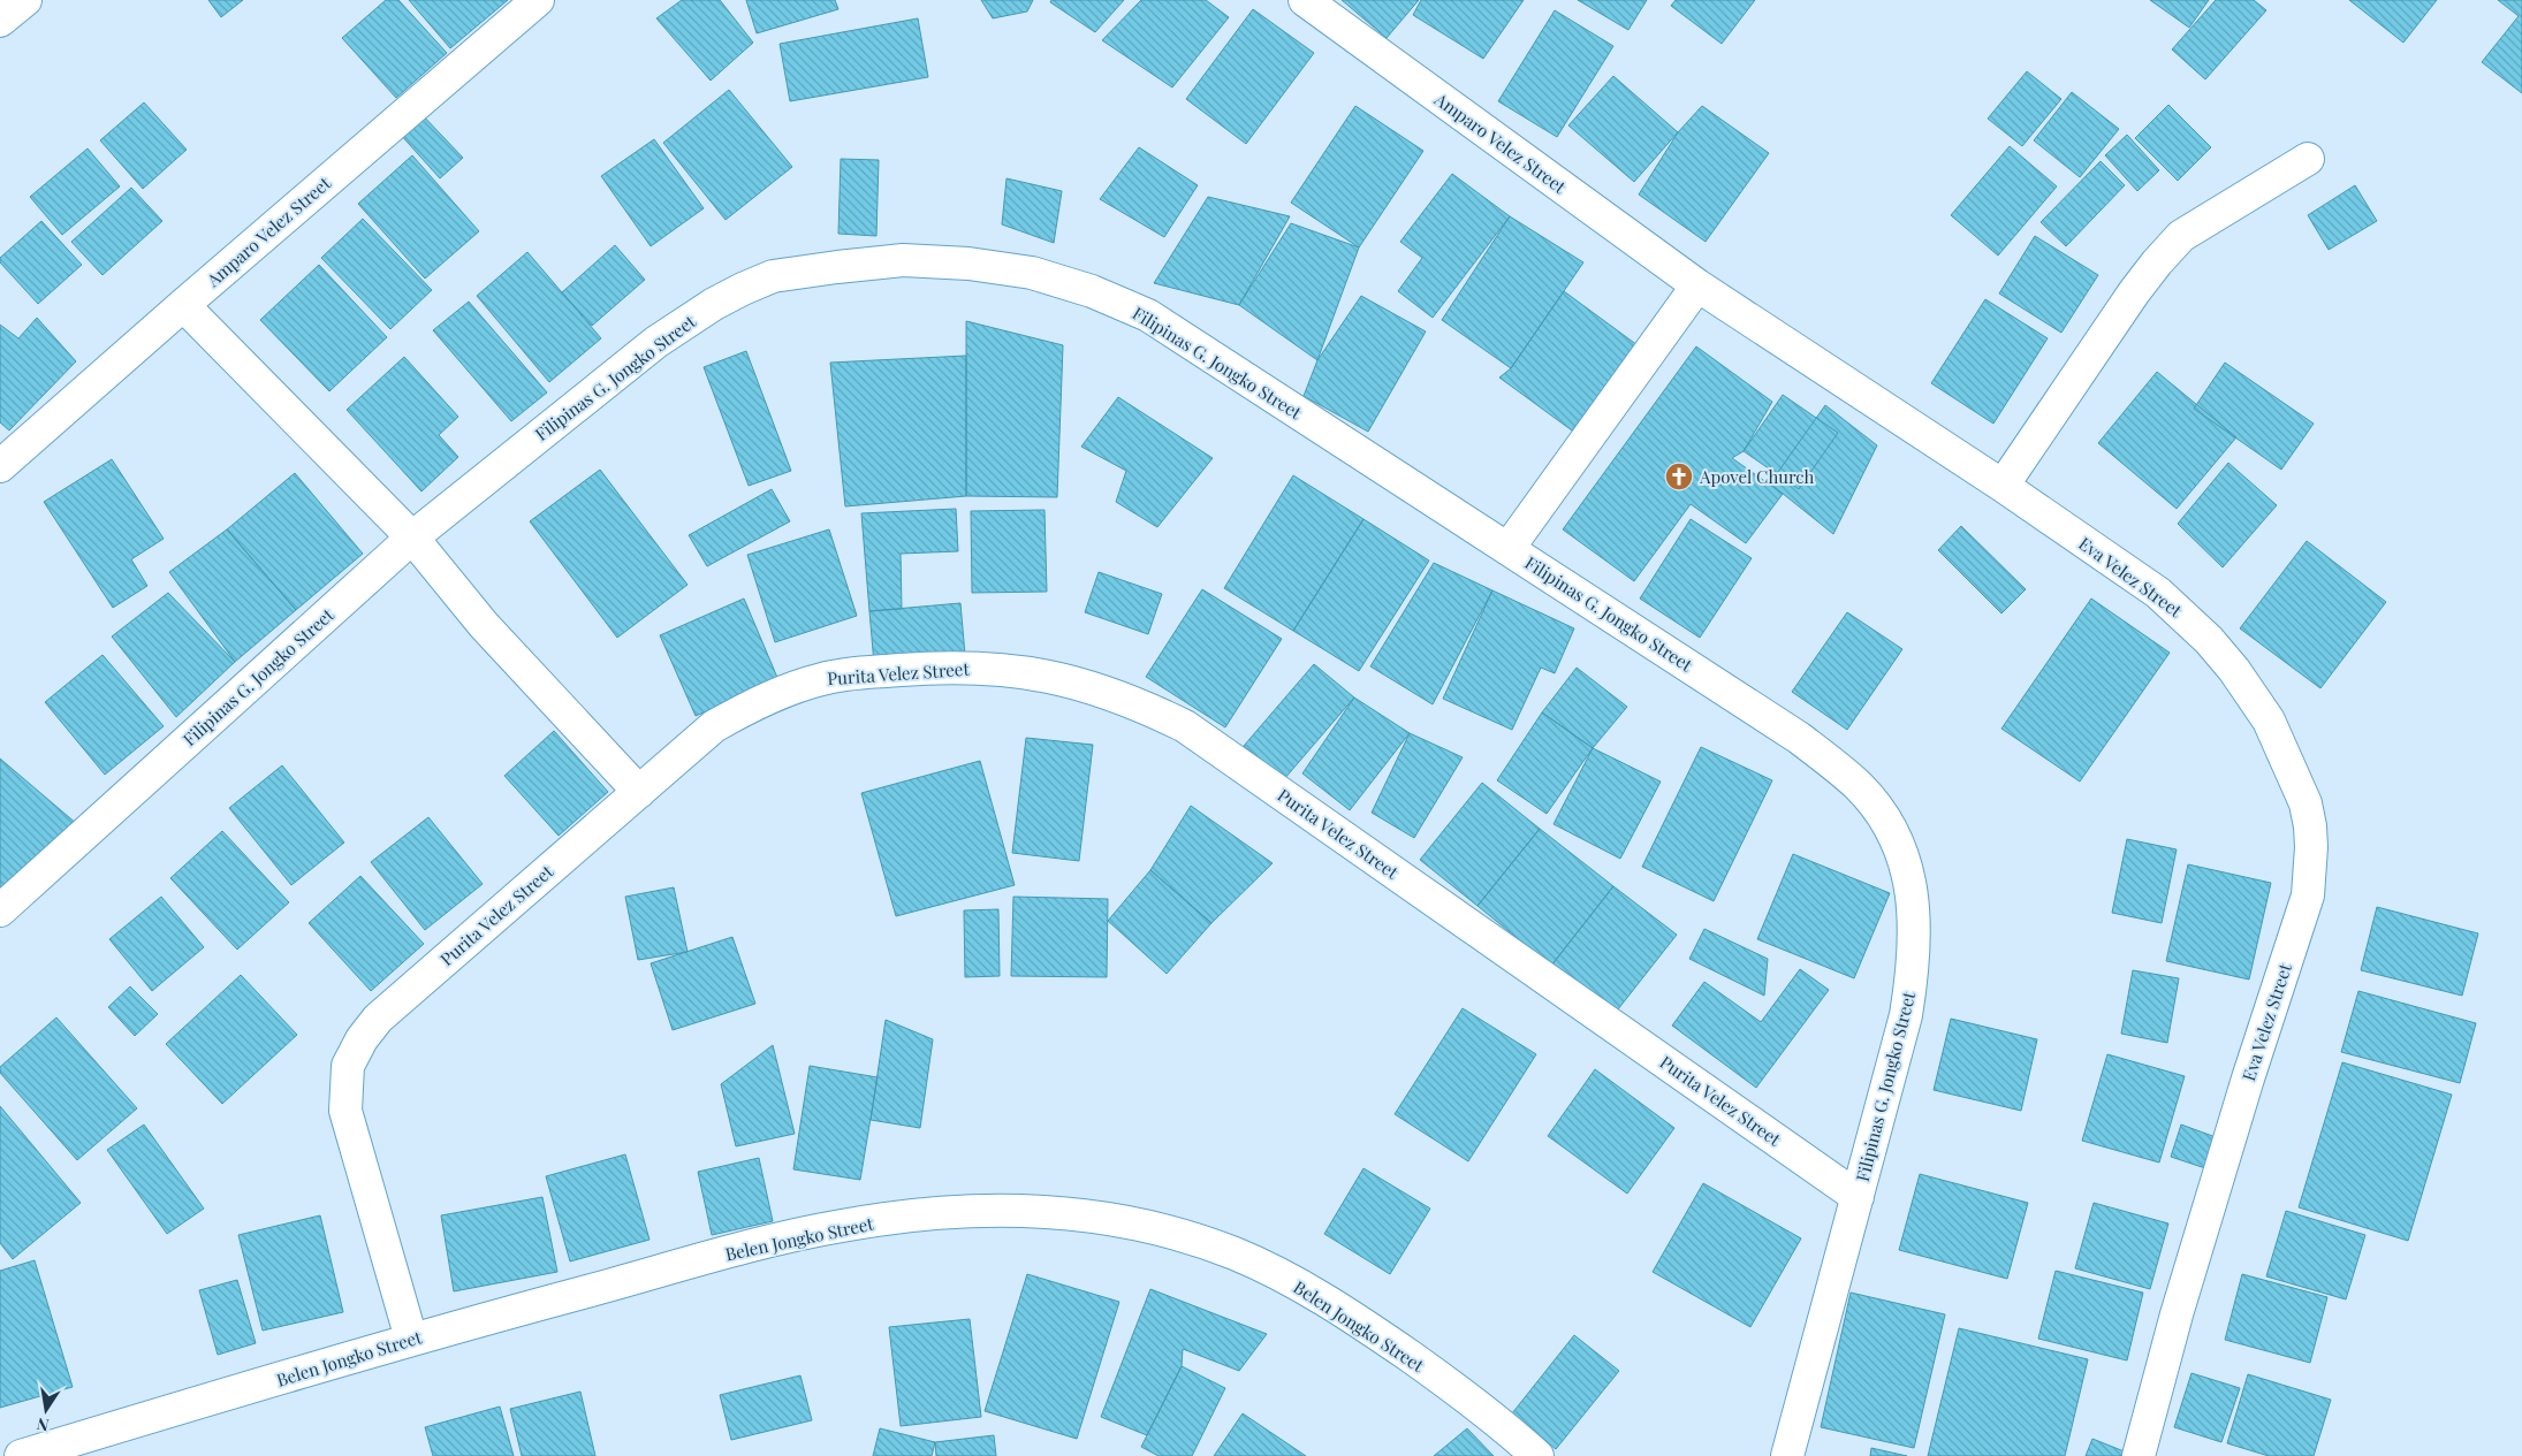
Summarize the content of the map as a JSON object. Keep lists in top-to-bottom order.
{
  "streets": {
    "street": [
      "Amparo Velez Street",
      "Filipinas G. Jongko Street",
      "Eva Velez Street",
      "Purita Velez Street",
      "Belen Jongko Street"
    ]
  },
  "crossings": [
    ["Amparo Velez Street", "Eva Velez Street"],
    ["Filipinas G. Jongko Street", "Purita Velez Street"],
    ["Purita Velez Street", "Belen Jongko Street"]
  ],
  "places": {
    "church": ["Apovel Church"]
  },
  "north": "bottom"
}
